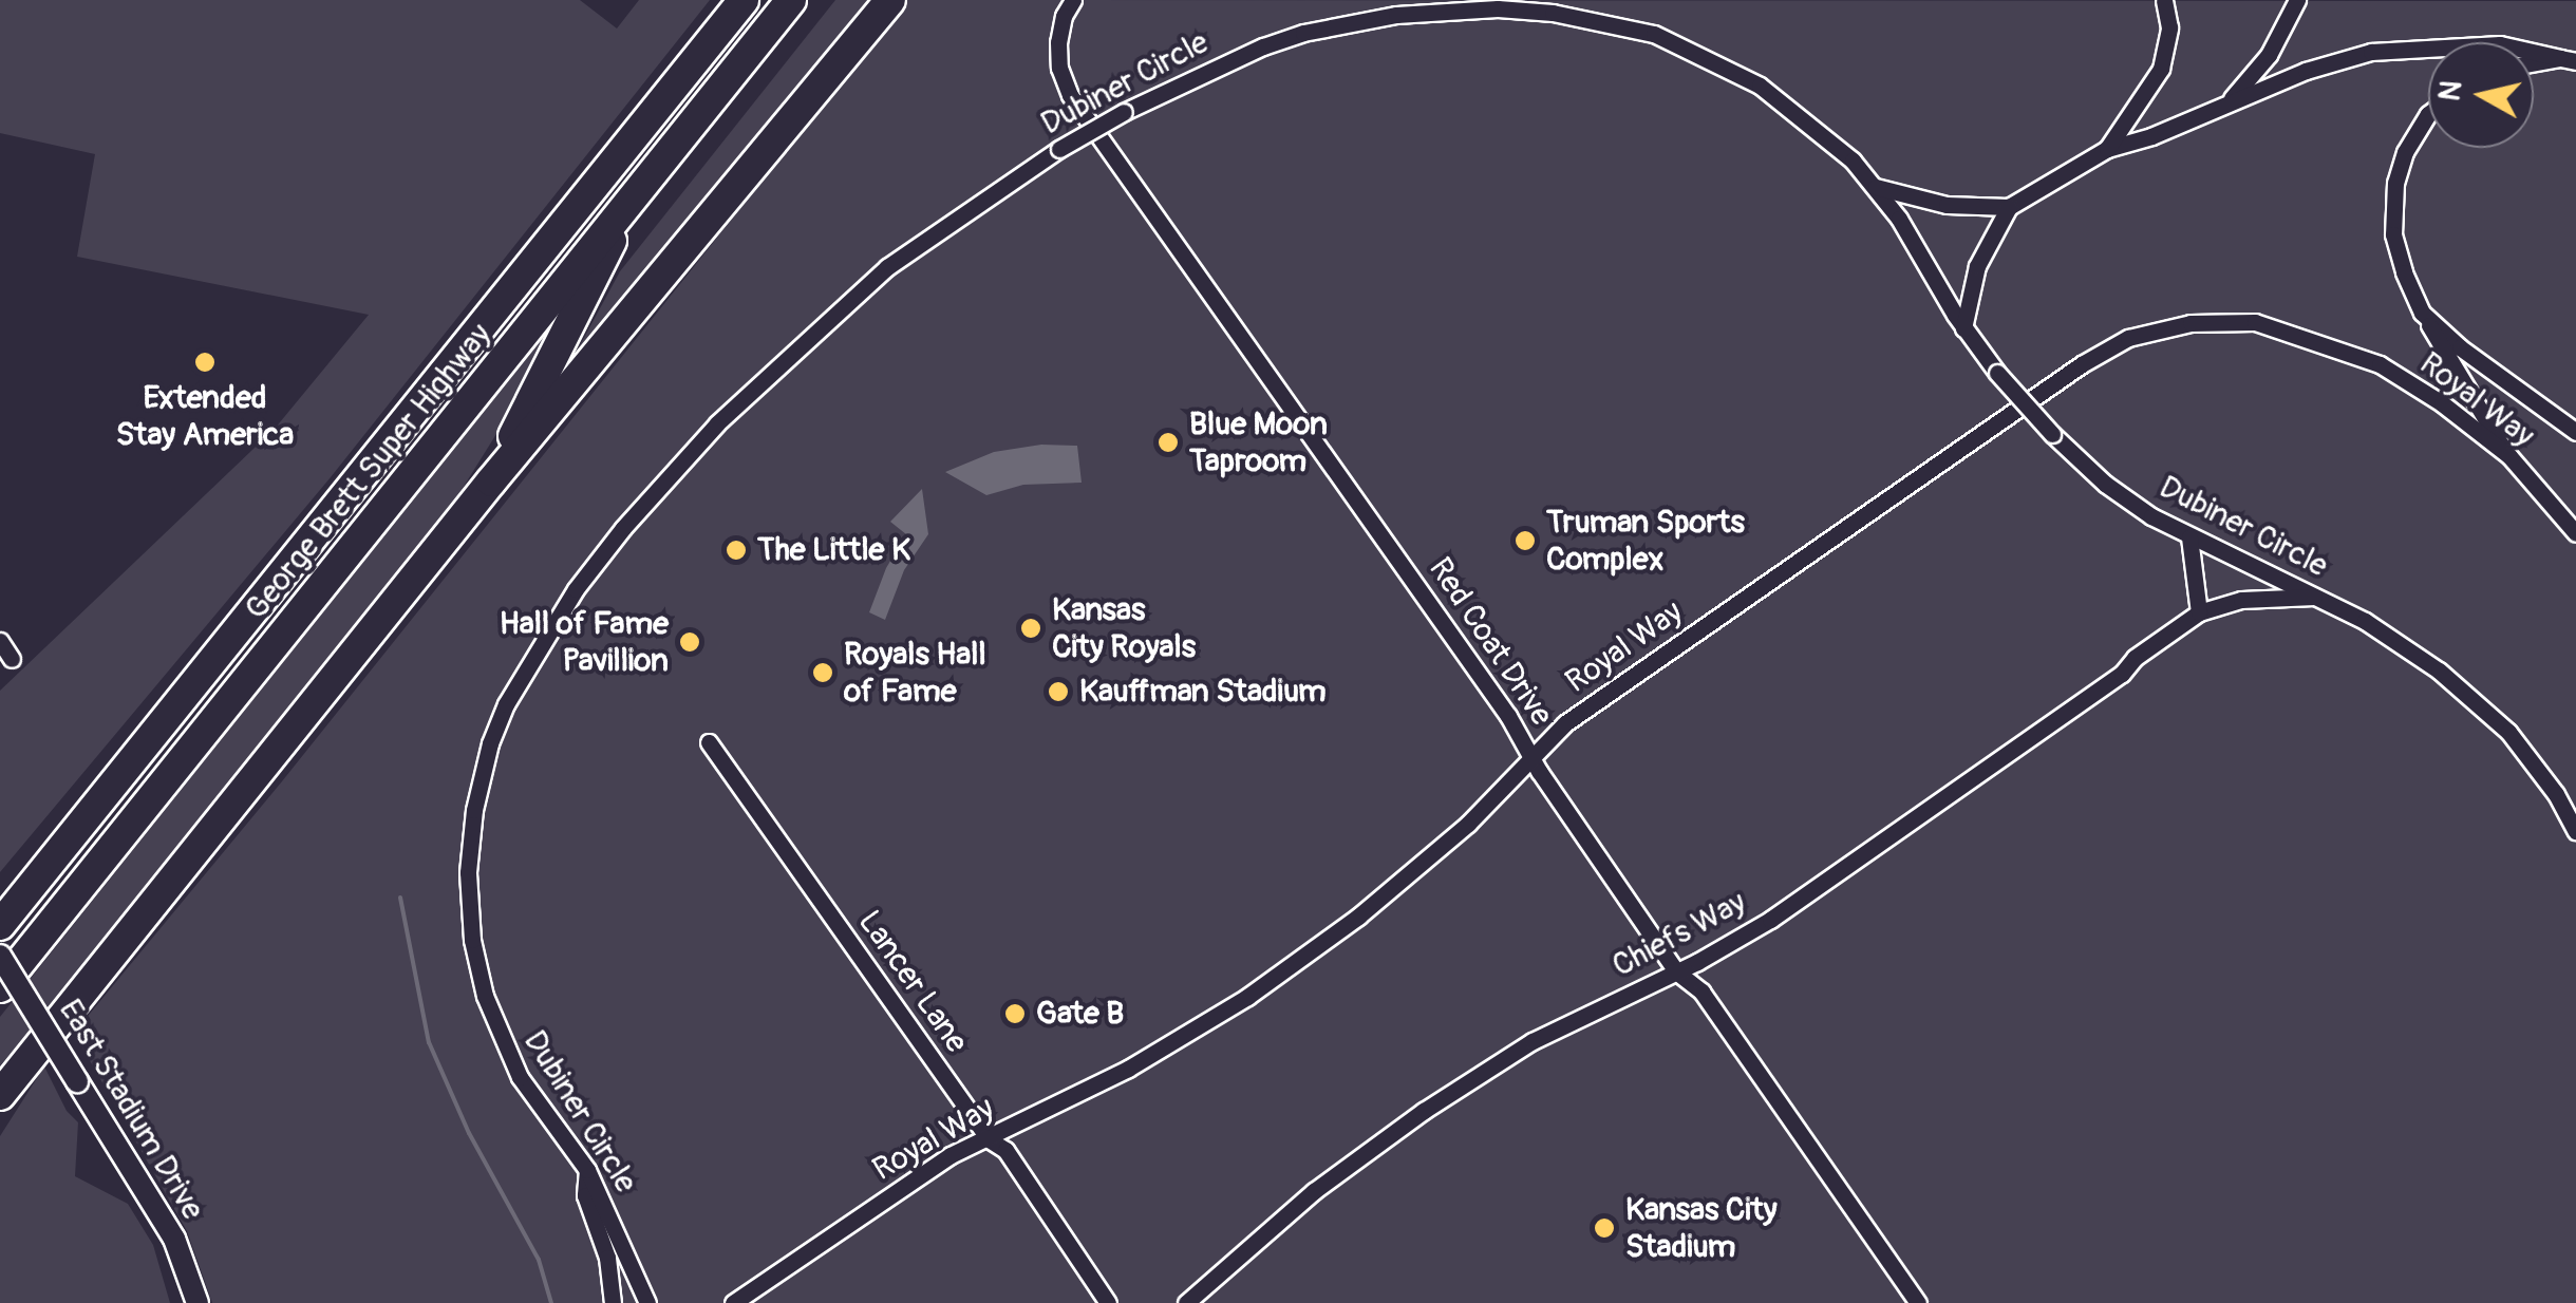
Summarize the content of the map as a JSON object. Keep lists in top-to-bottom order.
{
  "streets": {
    "highway": ["George Brett Super Highway"],
    "main road": ["East Stadium Drive"],
    "street": [
      "Dubiner Circle",
      "Royal Way",
      "Red Coat Drive",
      "Chiefs Way",
      "Lancer Lane"
    ]
  },
  "crossings": [
    ["Dubiner Circle", "Chiefs Way"],
    ["Royal Way", "Red Coat Drive"],
    ["Royal Way", "Lancer Lane"],
    ["Red Coat Drive", "Chiefs Way"]
  ],
  "places": [
    "Extended Stay America",
    "Blue Moon Taproom",
    "Truman Sports Complex",
    "The Little K",
    "Kansas City Royals",
    "Hall of Fame Pavillion",
    "Royals Hall of Fame",
    "Kauffman Stadium",
    "Gate B",
    "Kansas City Stadium"
  ],
  "north": "left"
}
